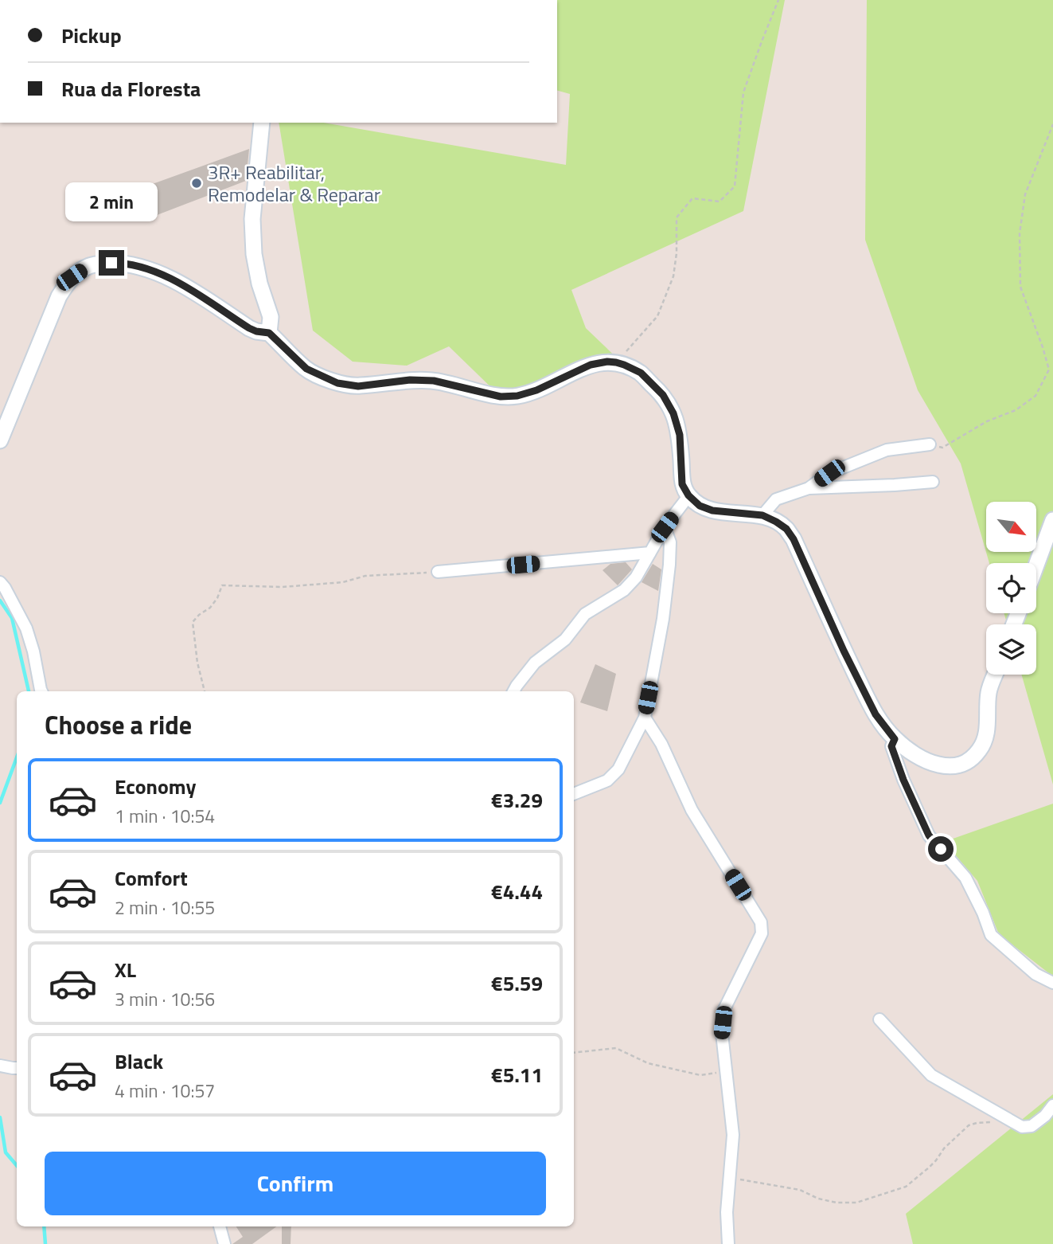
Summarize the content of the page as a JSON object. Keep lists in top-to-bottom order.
{
  "places": ["3R+ Reabilitar, Remodelar & Reparar"],
  "north": "bottom right",
  "page": {
    "banner": ["Pickup", "Rua da Floresta"],
    "bubble": "2 min",
    "heading": "Choose a ride",
    "list": [
      {
        "name": "Economy",
        "note": "1 min · 10:54",
        "value": "€3.29"
      },
      {
        "name": "Comfort",
        "note": "2 min · 10:55",
        "value": "€4.44"
      },
      {
        "name": "XL",
        "note": "3 min · 10:56",
        "value": "€5.59"
      },
      {
        "name": "Black",
        "note": "4 min · 10:57",
        "value": "€5.11"
      }
    ],
    "buttons": "Confirm"
  }
}
